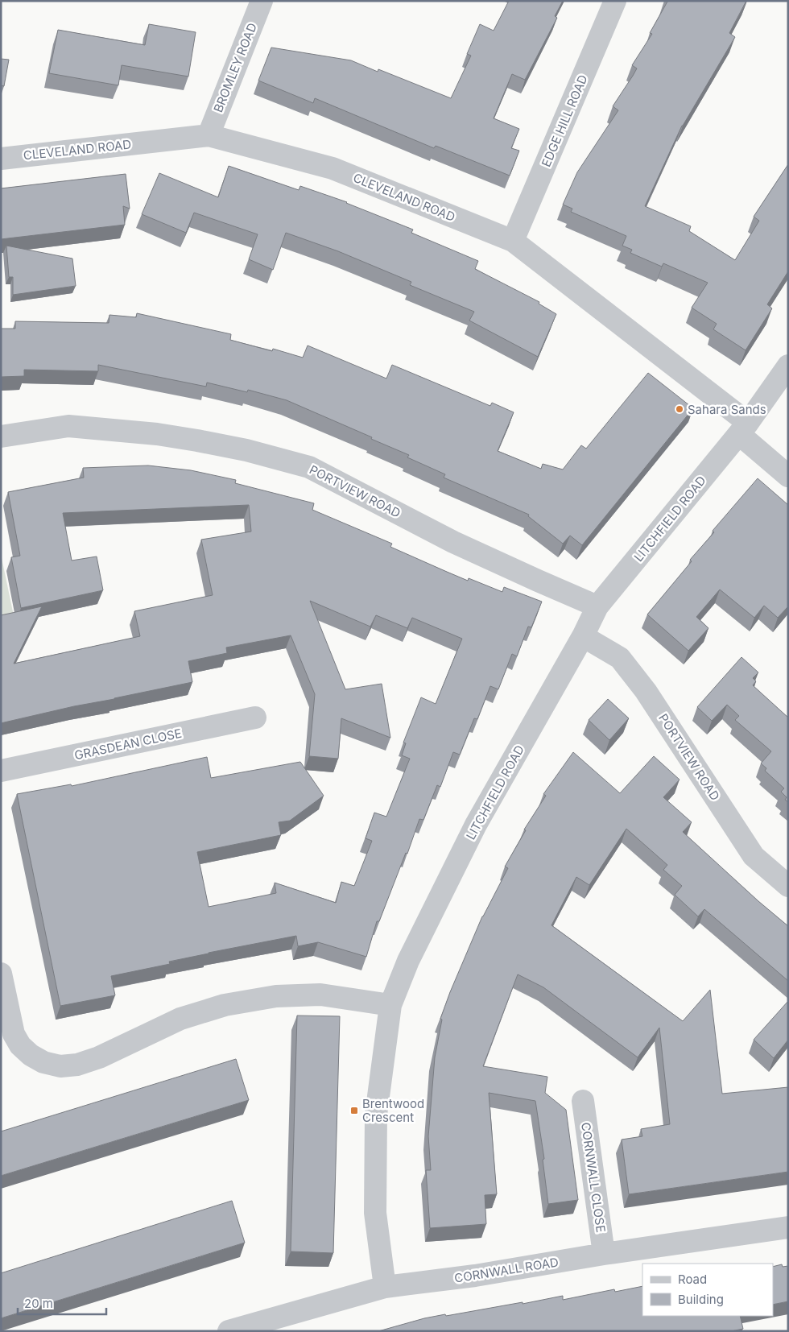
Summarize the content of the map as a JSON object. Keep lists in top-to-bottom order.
{
  "streets": {
    "street": [
      "BROMLEY ROAD",
      "EDGE HILL ROAD",
      "CLEVELAND ROAD",
      "PORTVIEW ROAD",
      "LITCHFIELD ROAD",
      "GRASDEAN CLOSE",
      "CORNWALL CLOSE",
      "CORNWALL ROAD"
    ]
  },
  "crossings": [
    ["BROMLEY ROAD", "CLEVELAND ROAD"],
    ["EDGE HILL ROAD", "CLEVELAND ROAD"],
    ["CLEVELAND ROAD", "LITCHFIELD ROAD"],
    ["PORTVIEW ROAD", "LITCHFIELD ROAD"],
    ["LITCHFIELD ROAD", "CORNWALL ROAD"],
    ["CORNWALL CLOSE", "CORNWALL ROAD"]
  ],
  "places": {
    "other": ["Sahara Sands"],
    "transit": ["Brentwood Crescent"]
  },
  "legend": ["Road", "Building"],
  "scale_bar": "20 m"
}
